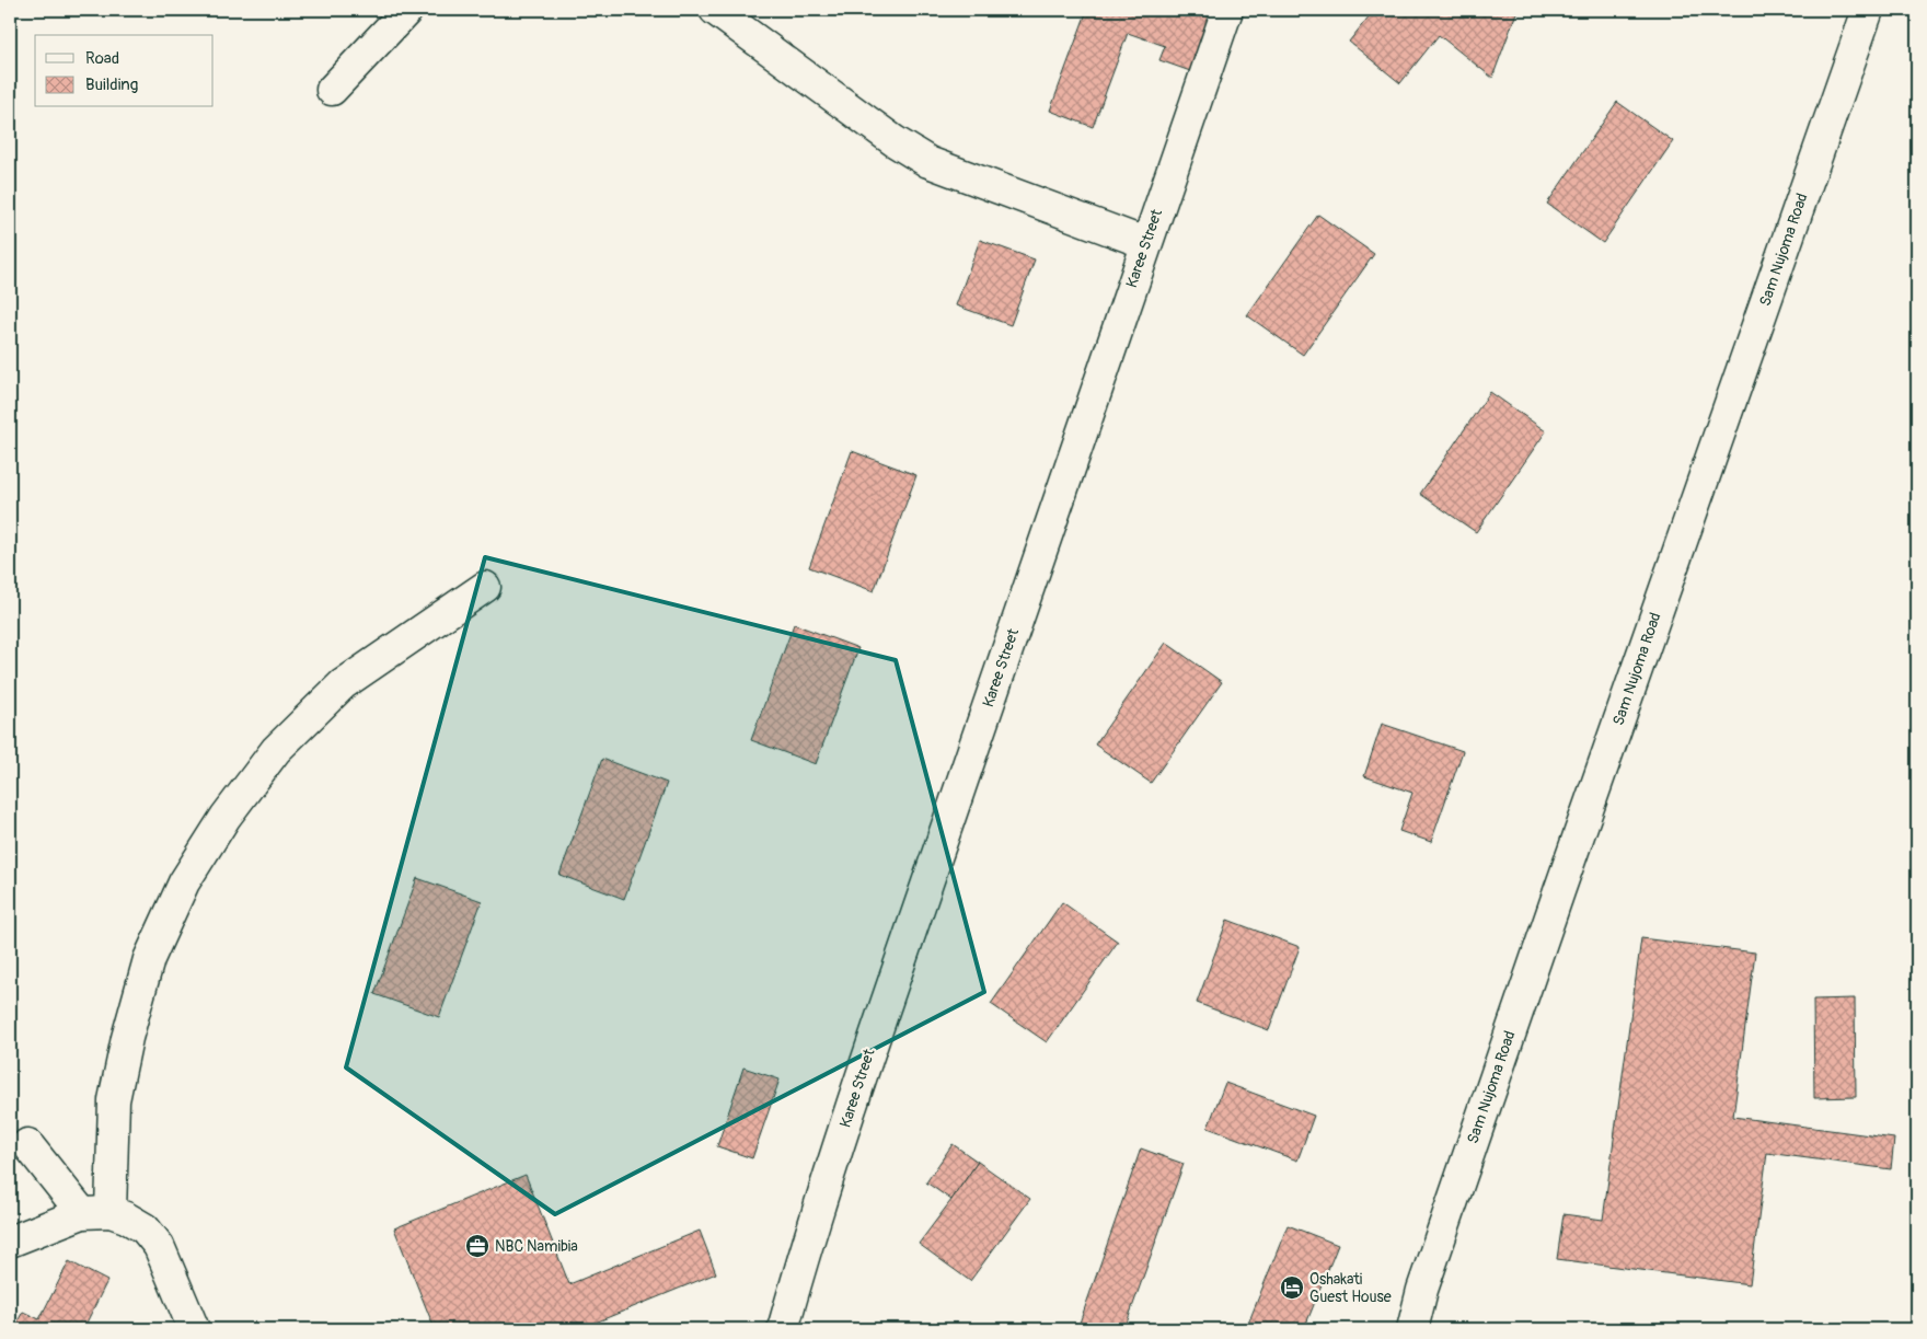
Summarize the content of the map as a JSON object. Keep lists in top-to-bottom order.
{
  "streets": {
    "street": ["Karee Street", "Sam Nujoma Road"]
  },
  "places": {
    "office": ["NBC Namibia"],
    "hotel": ["Oshakati Guest House"]
  },
  "legend": ["Road", "Building"]
}
